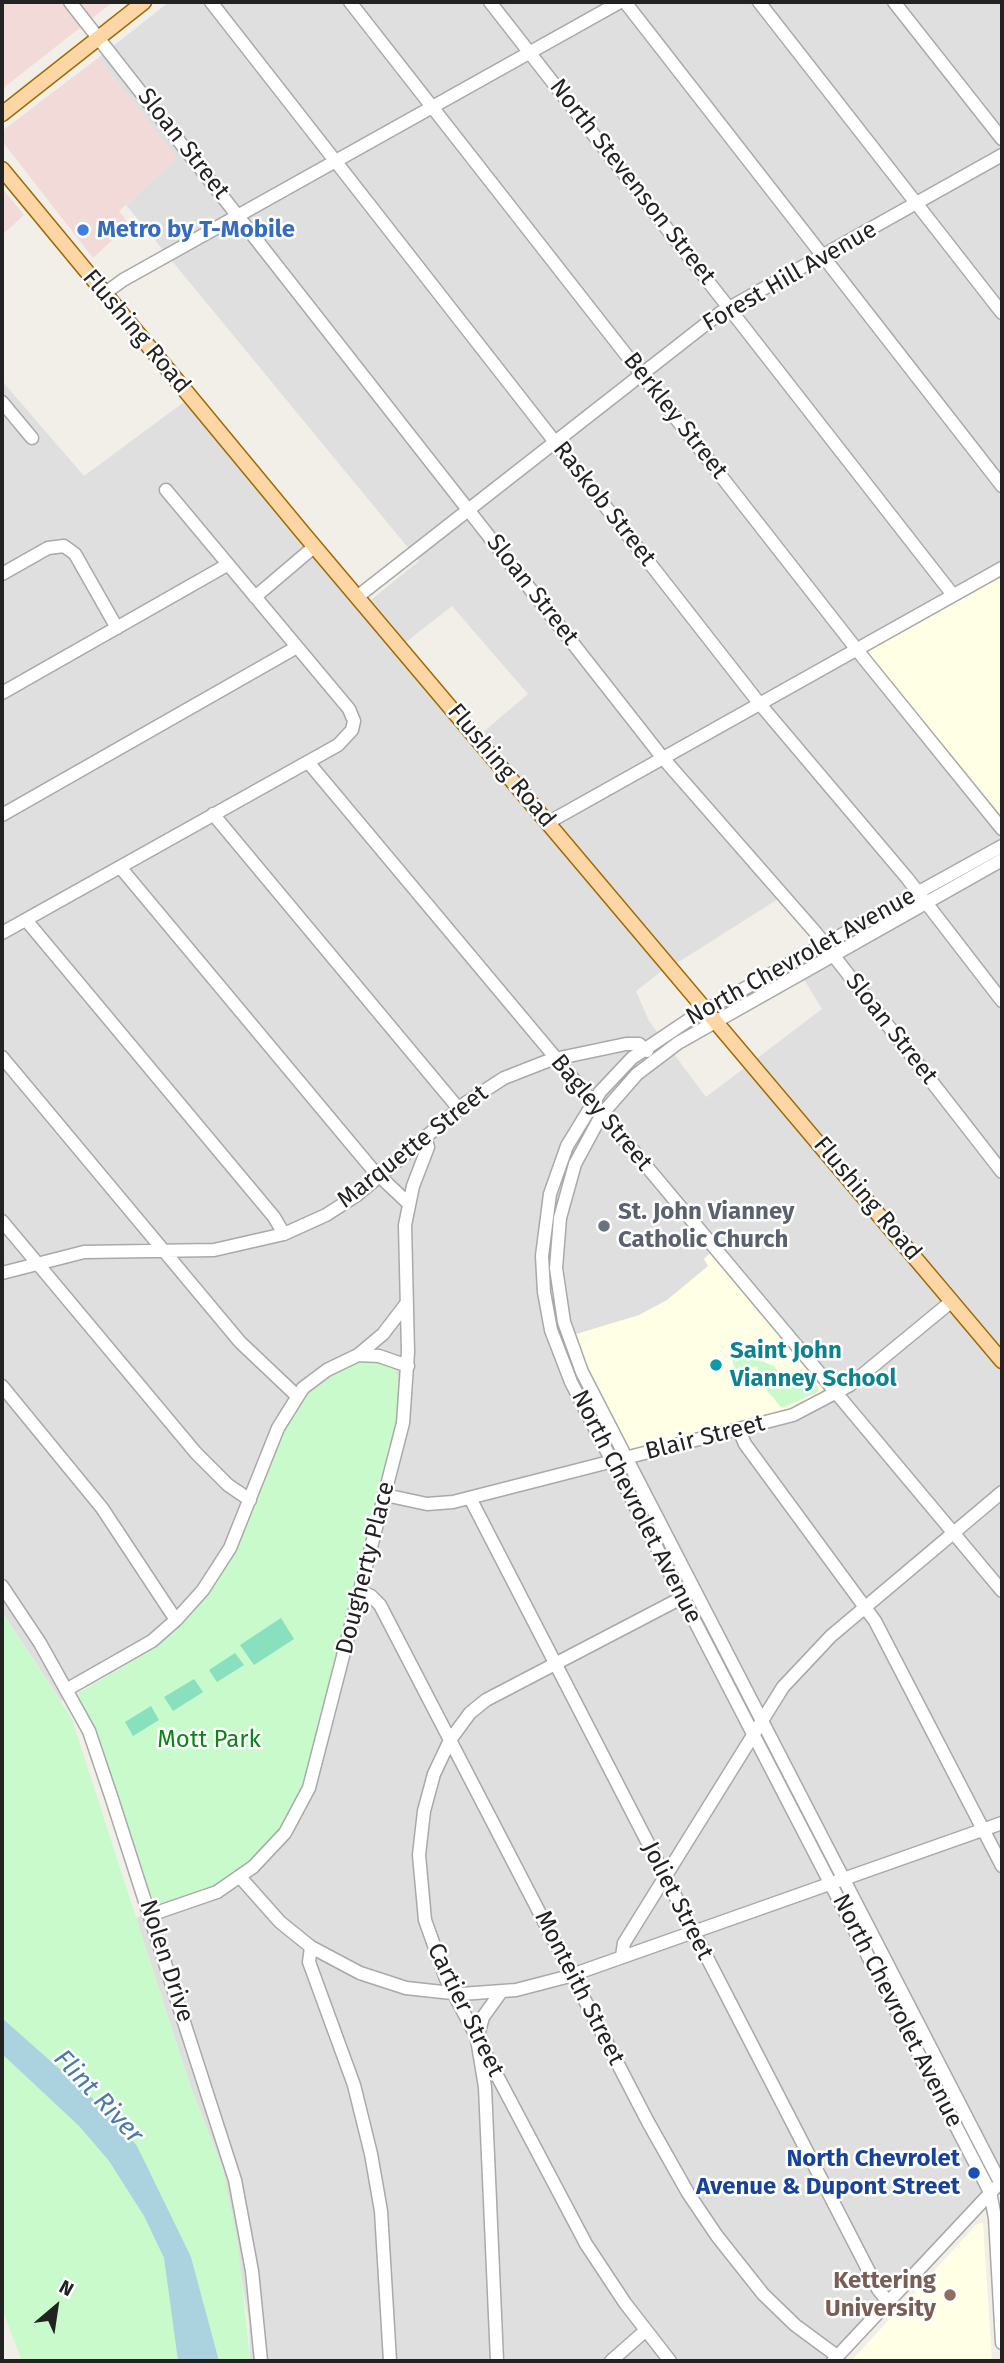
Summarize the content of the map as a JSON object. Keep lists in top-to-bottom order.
{
  "streets": {
    "main road": ["Flushing Road"],
    "street": [
      "Sloan Street",
      "North Stevenson Street",
      "Forest Hill Avenue",
      "Berkley Street",
      "Raskob Street",
      "North Chevrolet Avenue",
      "Bagley Street",
      "Marquette Street",
      "Blair Street",
      "Dougherty Place",
      "Joliet Street",
      "Nolen Drive",
      "Monteith Street",
      "Cartier Street"
    ]
  },
  "crossings": [
    ["Sloan Street", "Forest Hill Avenue"],
    ["Sloan Street", "North Chevrolet Avenue"],
    ["North Stevenson Street", "Forest Hill Avenue"],
    ["Forest Hill Avenue", "Flushing Road"],
    ["Forest Hill Avenue", "Berkley Street"],
    ["Forest Hill Avenue", "Raskob Street"],
    ["Flushing Road", "North Chevrolet Avenue"],
    ["Flushing Road", "Blair Street"],
    ["Raskob Street", "North Chevrolet Avenue"],
    ["North Chevrolet Avenue", "Bagley Street"],
    ["North Chevrolet Avenue", "Marquette Street"],
    ["North Chevrolet Avenue", "Blair Street"],
    ["North Chevrolet Avenue", "Cartier Street"],
    ["Bagley Street", "Marquette Street"],
    ["Bagley Street", "Blair Street"],
    ["Marquette Street", "Dougherty Place"],
    ["Blair Street", "Dougherty Place"],
    ["Blair Street", "Joliet Street"],
    ["Dougherty Place", "Nolen Drive"],
    ["Dougherty Place", "Monteith Street"],
    ["Joliet Street", "Cartier Street"],
    ["Monteith Street", "Cartier Street"]
  ],
  "water": ["Flint River"],
  "parks": ["Mott Park"],
  "places": [
    "Metro by T-Mobile",
    "St. John Vianney Catholic Church",
    "Saint John Vianney School",
    "North Chevrolet Avenue & Dupont Street",
    "Kettering University"
  ],
  "north": "top right"
}
